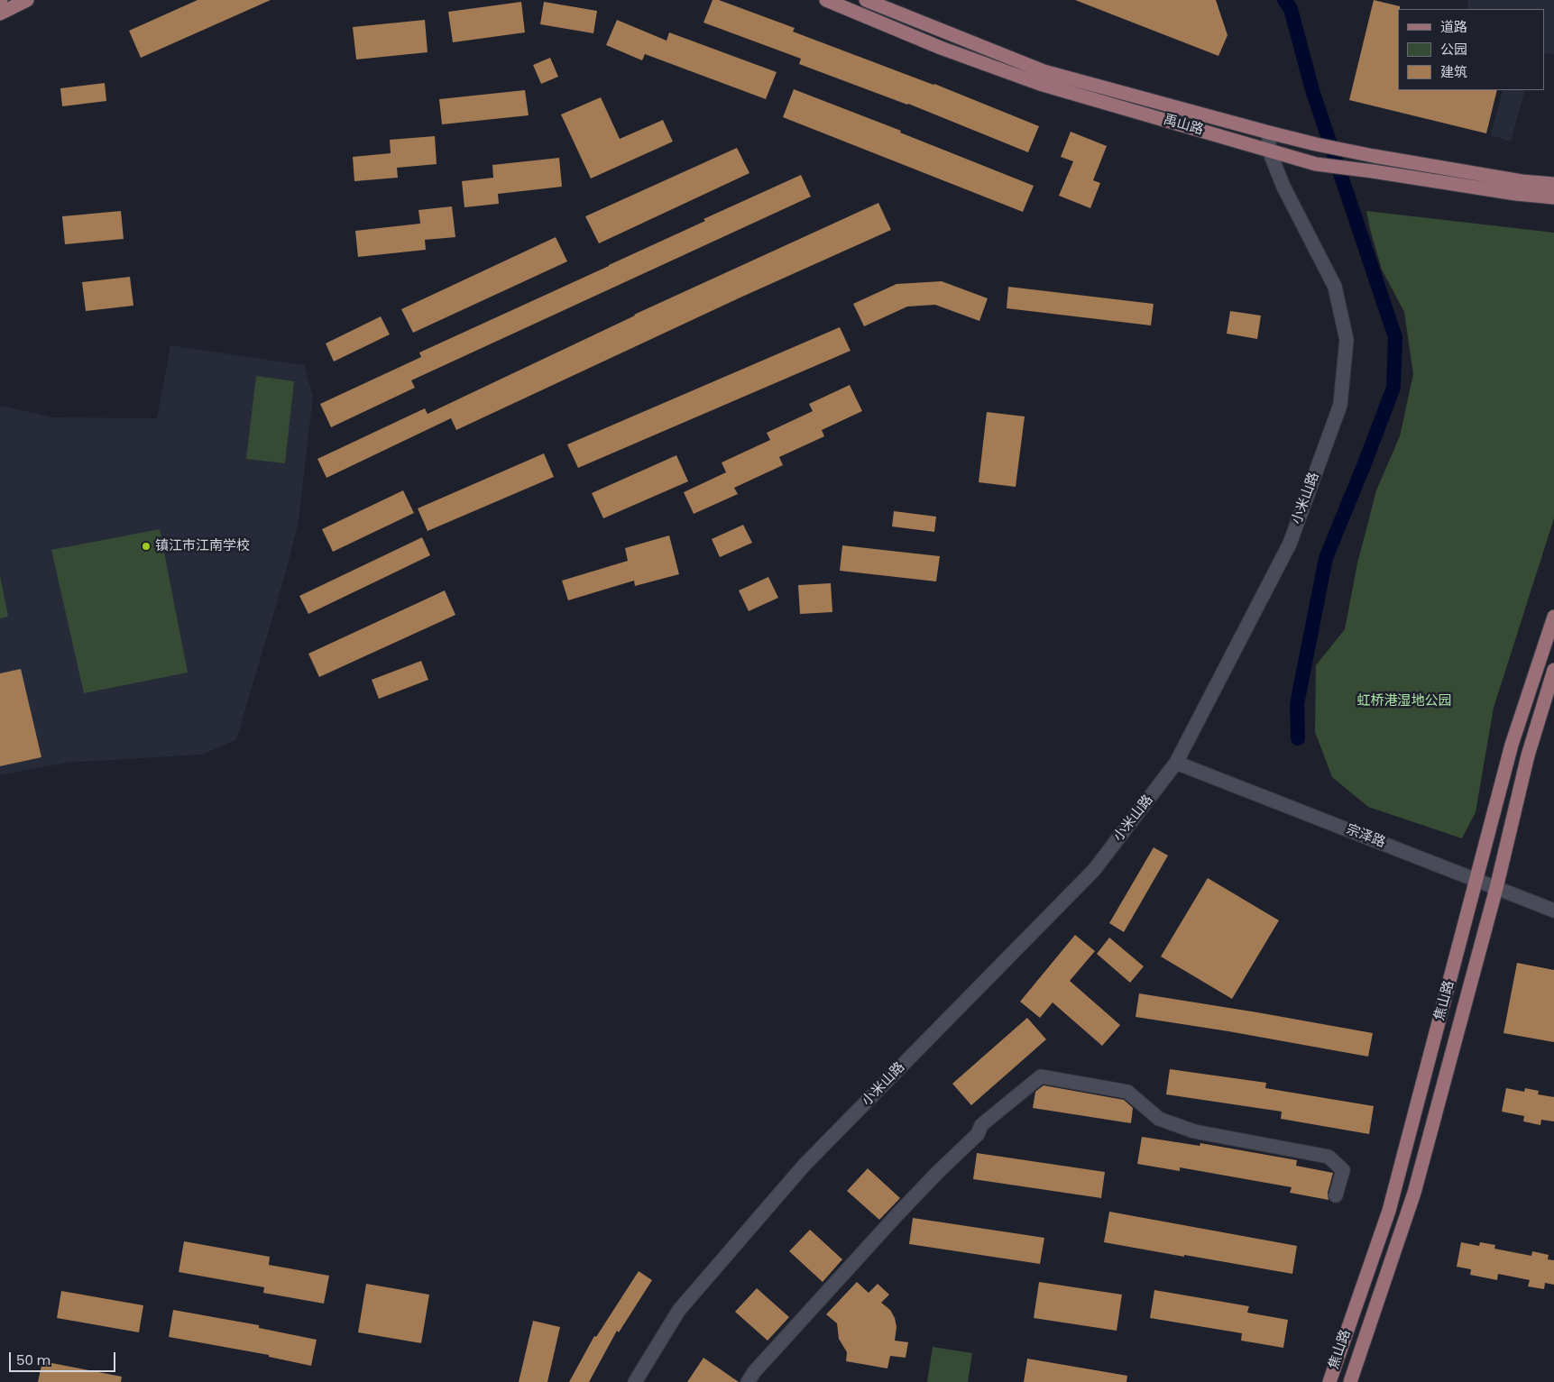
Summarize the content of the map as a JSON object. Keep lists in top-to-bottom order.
{
  "streets": {
    "main road": ["禹山路", "焦山路"],
    "street": ["小米山路", "宗泽路"]
  },
  "crossings": [
    ["禹山路", "小米山路"],
    ["小米山路", "宗泽路"],
    ["宗泽路", "焦山路"]
  ],
  "parks": ["虹桥港湿地公园"],
  "places": ["镇江市江南学校"],
  "legend": ["道路", "公园", "建筑"],
  "scale_bar": "50 m"
}
